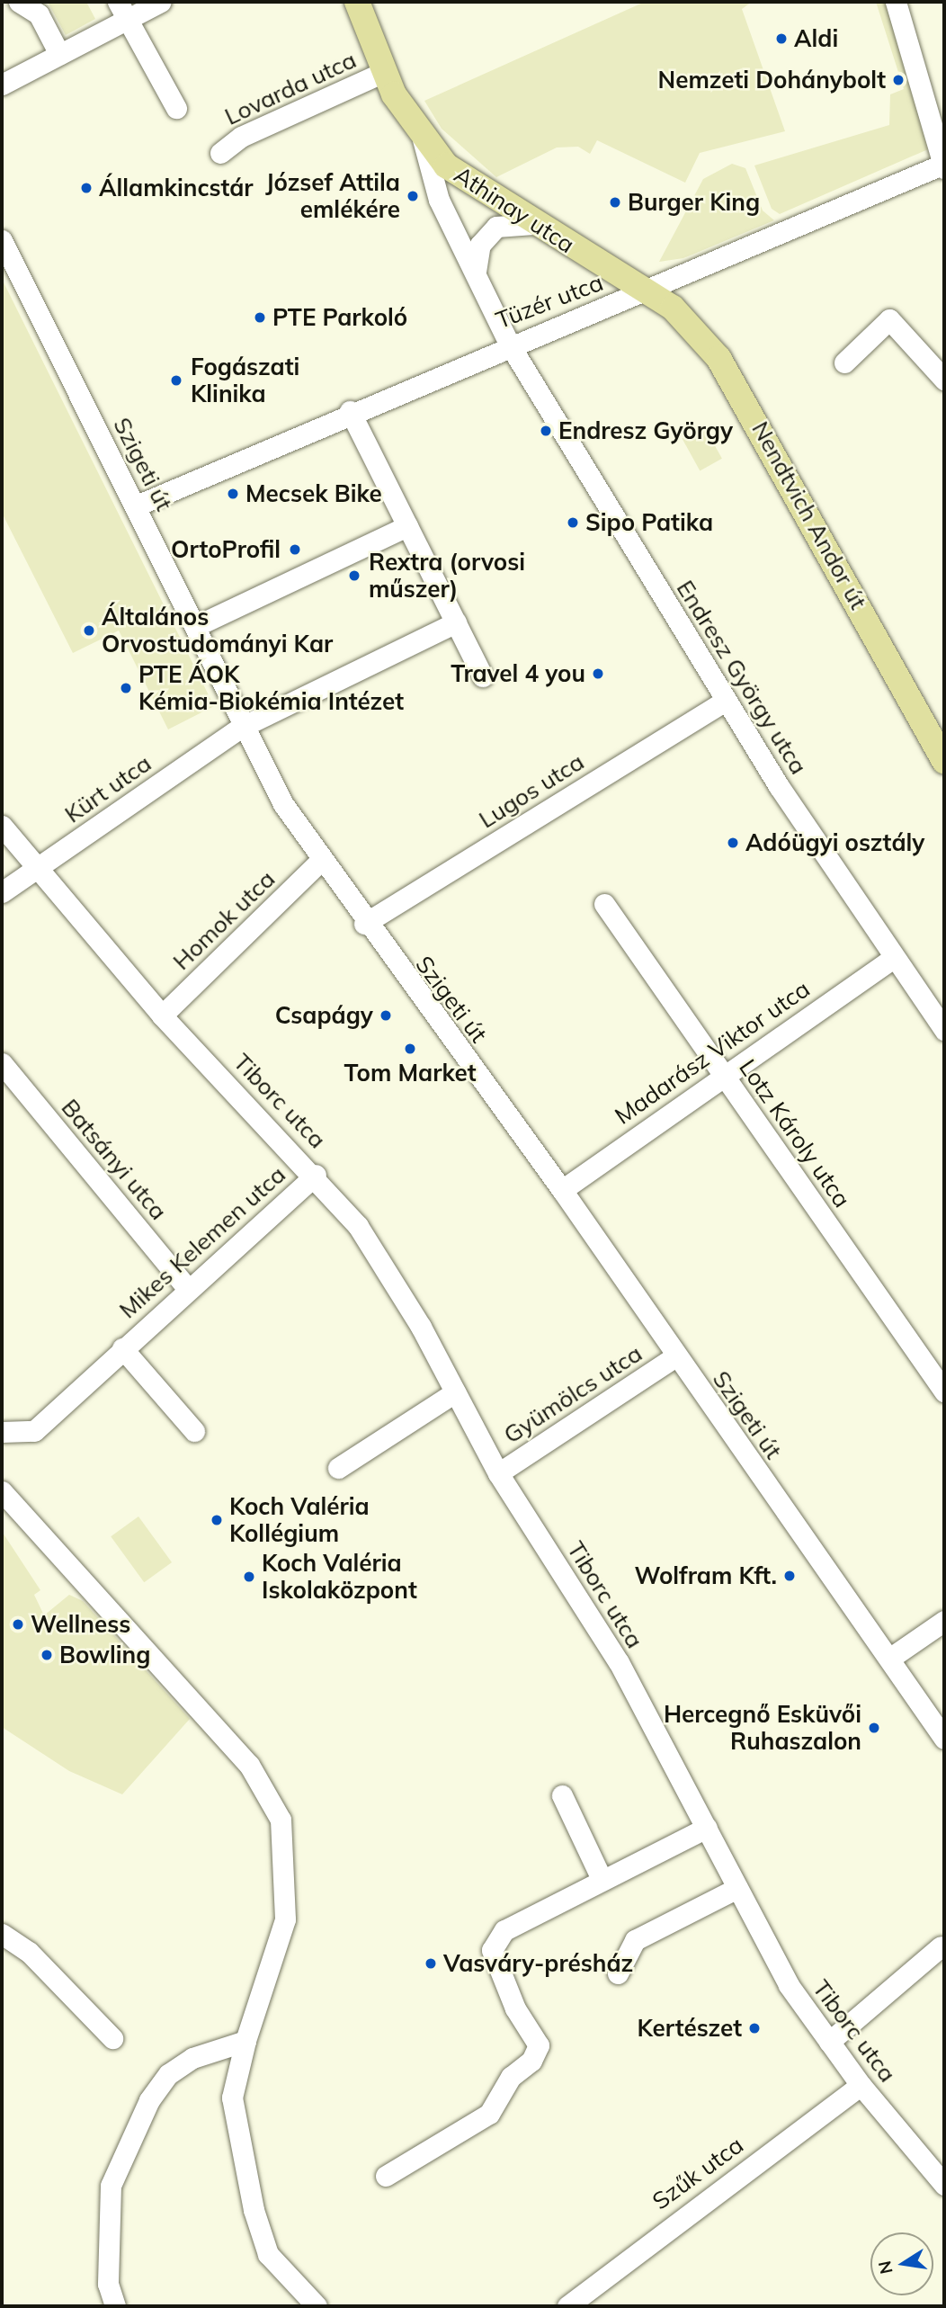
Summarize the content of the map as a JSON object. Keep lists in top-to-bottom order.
{
  "streets": {
    "main road": ["Athinay utca", "Nendtvich Andor út"],
    "street": [
      "Lovarda utca",
      "Tüzér utca",
      "Szigeti út",
      "Endresz György utca",
      "Kürt utca",
      "Lugos utca",
      "Homok utca",
      "Madarász Viktor utca",
      "Tiborc utca",
      "Lotz Károly utca",
      "Batsányi utca",
      "Mikes Kelemen utca",
      "Gyümölcs utca",
      "Szűk utca"
    ]
  },
  "crossings": [
    ["Lovarda utca", "Athinay utca"],
    ["Athinay utca", "Tüzér utca"],
    ["Athinay utca", "Nendtvich Andor út"],
    ["Athinay utca", "Endresz György utca"],
    ["Tüzér utca", "Szigeti út"],
    ["Tüzér utca", "Nendtvich Andor út"],
    ["Tüzér utca", "Endresz György utca"],
    ["Szigeti út", "Kürt utca"],
    ["Szigeti út", "Lugos utca"],
    ["Szigeti út", "Homok utca"],
    ["Szigeti út", "Madarász Viktor utca"],
    ["Szigeti út", "Gyümölcs utca"],
    ["Endresz György utca", "Lugos utca"],
    ["Endresz György utca", "Madarász Viktor utca"],
    ["Kürt utca", "Tiborc utca"],
    ["Homok utca", "Tiborc utca"],
    ["Madarász Viktor utca", "Lotz Károly utca"],
    ["Tiborc utca", "Mikes Kelemen utca"],
    ["Tiborc utca", "Gyümölcs utca"],
    ["Tiborc utca", "Szűk utca"],
    ["Batsányi utca", "Mikes Kelemen utca"]
  ],
  "places": [
    "Aldi",
    "Nemzeti Dohánybolt",
    "Államkincstár",
    "József Attila emlékére",
    "Burger King",
    "PTE Parkoló",
    "Fogászati Klinika",
    "Endresz György",
    "Mecsek Bike",
    "Sipo Patika",
    "OrtoProfil",
    "Rextra (orvosi műszer)",
    "Általános Orvostudományi Kar",
    "Travel 4 you",
    "PTE ÁOK Kémia-Biokémia Intézet",
    "Adóügyi osztály",
    "Csapágy",
    "Tom Market",
    "Koch Valéria Kollégium",
    "Wolfram Kft.",
    "Koch Valéria Iskolaközpont",
    "Wellness",
    "Bowling",
    "Hercegnő Esküvői Ruhaszalon",
    "Vasváry-présház",
    "Kertészet"
  ],
  "north": "left"
}
